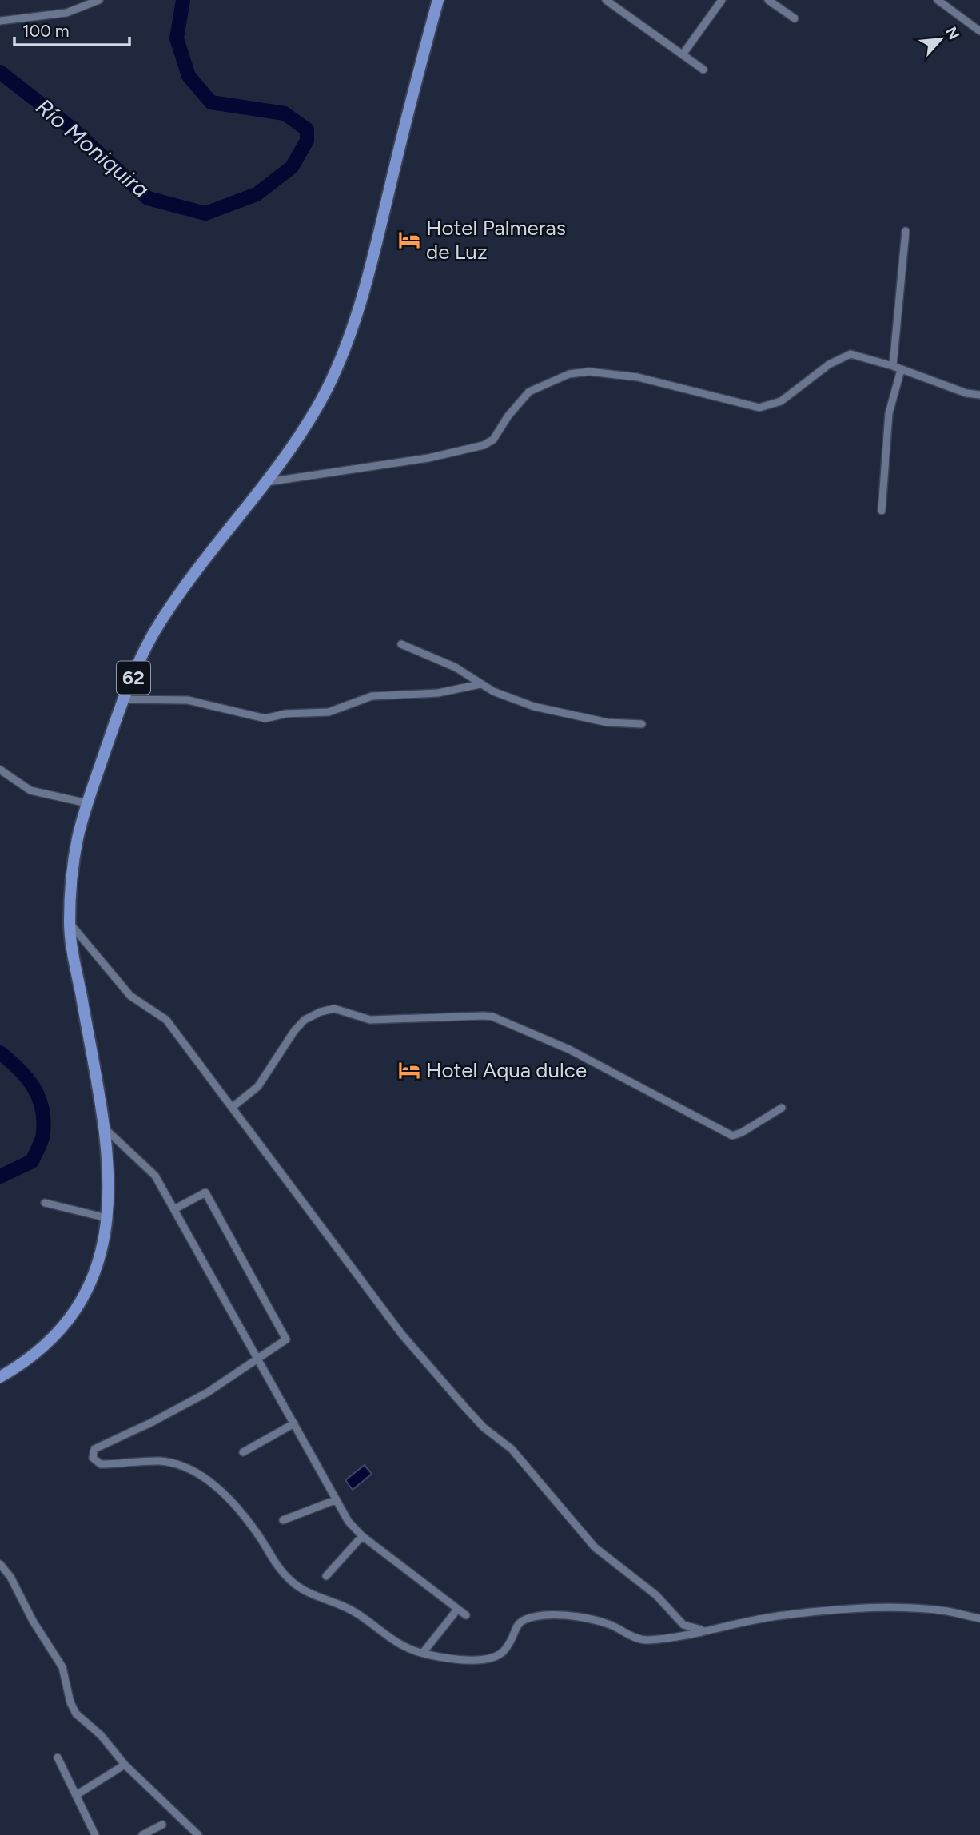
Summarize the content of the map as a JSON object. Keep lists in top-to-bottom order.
{
  "streets": {
    "main road": ["62"]
  },
  "water": ["Río Moniquira"],
  "places": {
    "hotel": ["Hotel Palmeras de Luz", "Hotel Aqua dulce"]
  },
  "scale_bar": "100 m",
  "north": "top right"
}
